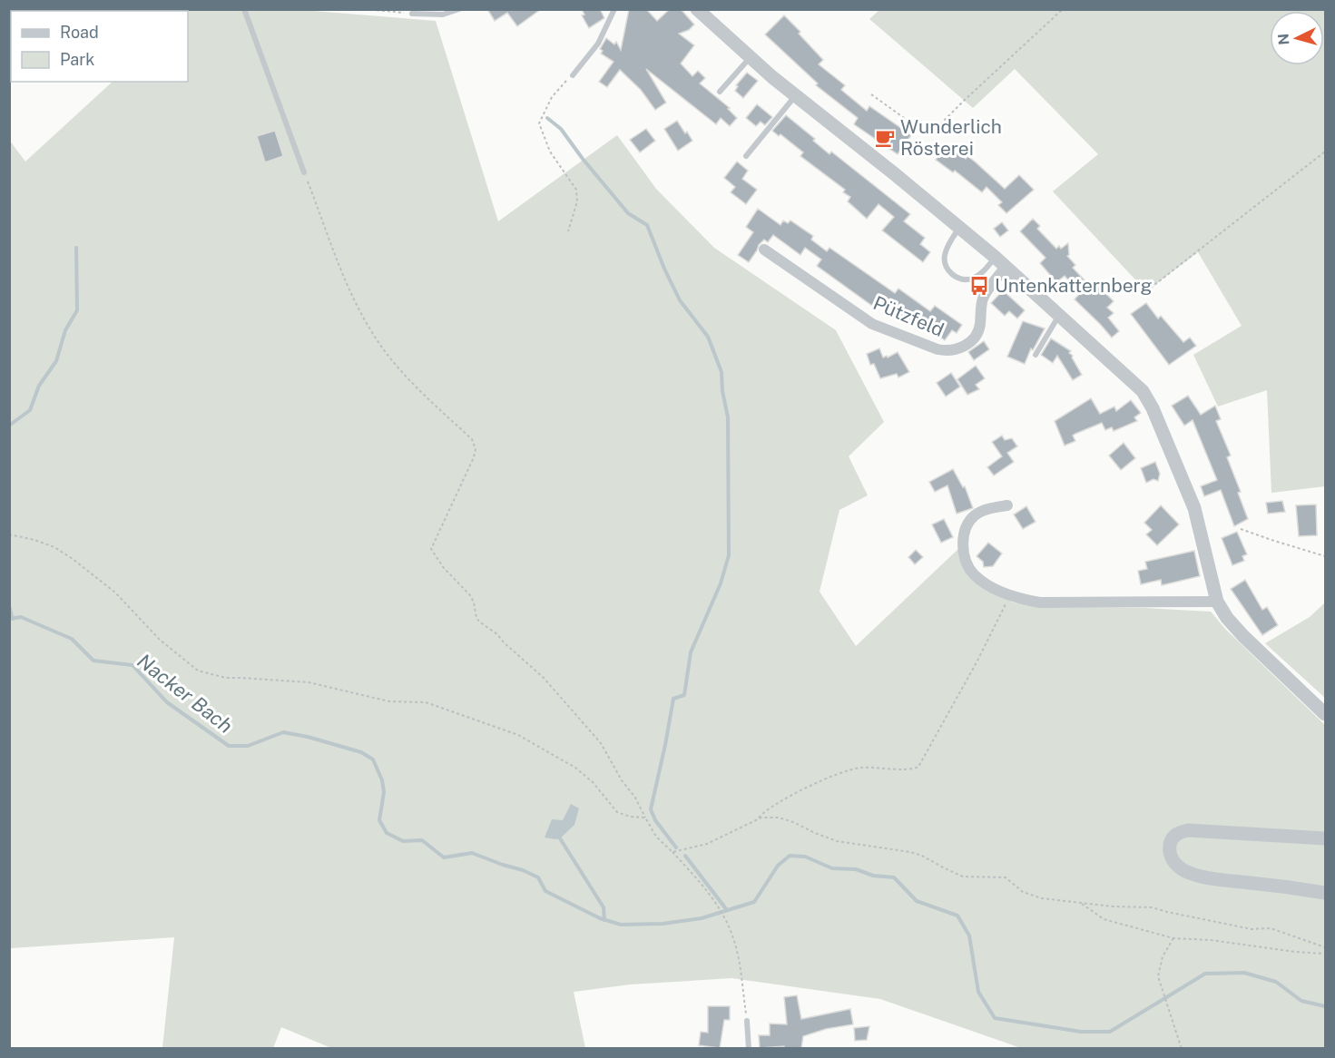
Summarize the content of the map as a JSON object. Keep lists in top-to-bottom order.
{
  "streets": {
    "street": ["Pützfeld"]
  },
  "water": ["Nacker Bach"],
  "places": {
    "cafe": ["Wunderlich Rösterei"],
    "bus stop": ["Untenkatternberg"]
  },
  "legend": ["Road", "Park"],
  "north": "left"
}
